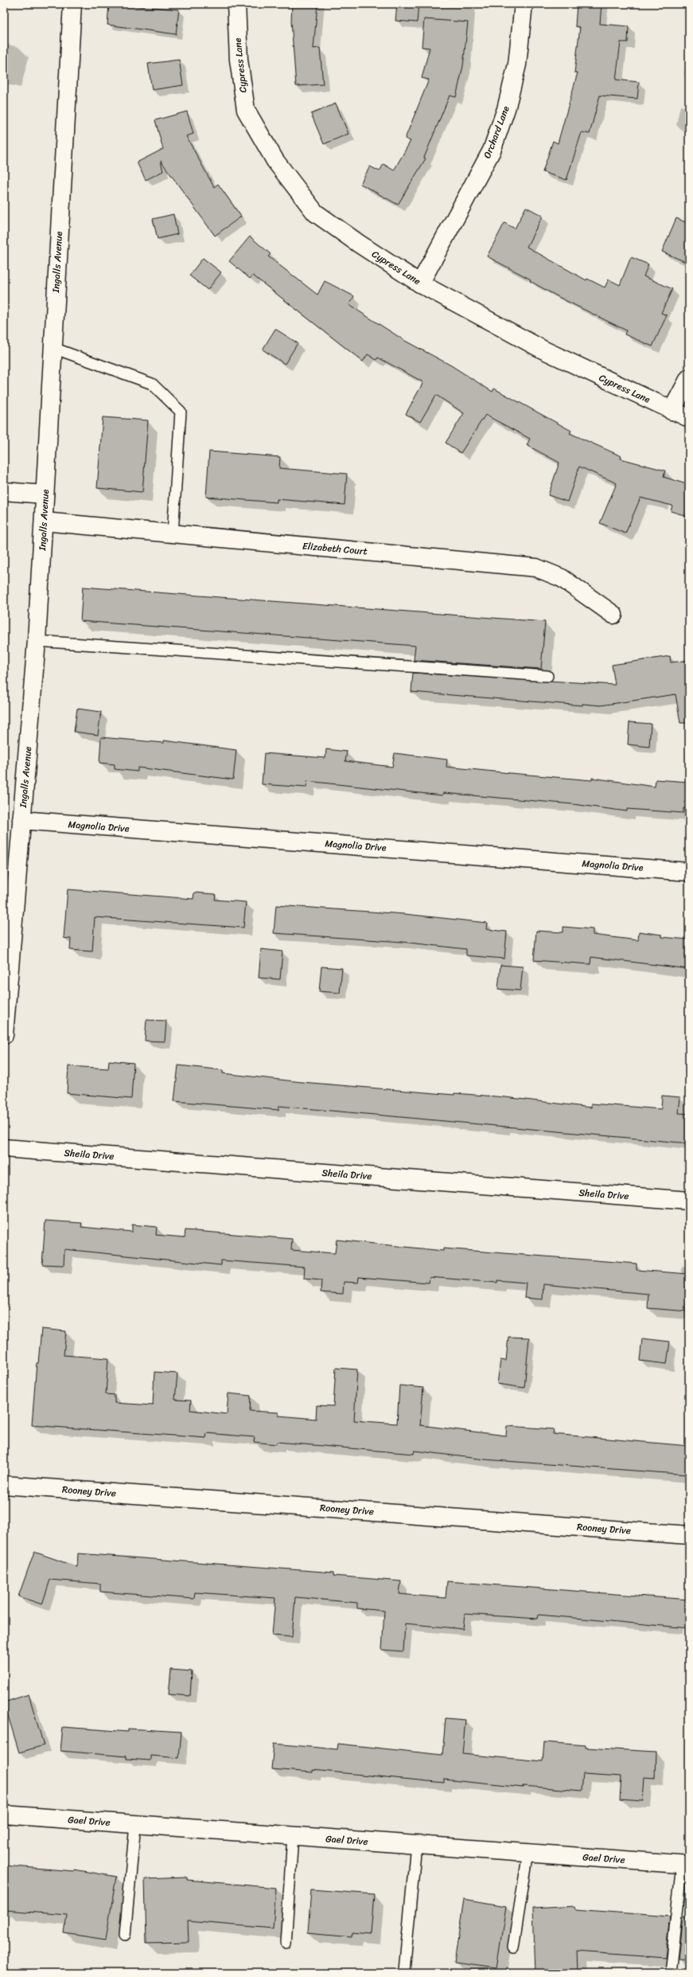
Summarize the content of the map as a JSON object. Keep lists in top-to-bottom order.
{
  "streets": {
    "street": [
      "Cypress Lane",
      "Orchard Lane",
      "Ingalls Avenue",
      "Elizabeth Court",
      "Magnolia Drive",
      "Sheila Drive",
      "Rooney Drive",
      "Gael Drive"
    ]
  },
  "crossings": [
    ["Cypress Lane", "Orchard Lane"],
    ["Ingalls Avenue", "Elizabeth Court"],
    ["Ingalls Avenue", "Magnolia Drive"]
  ]
}
